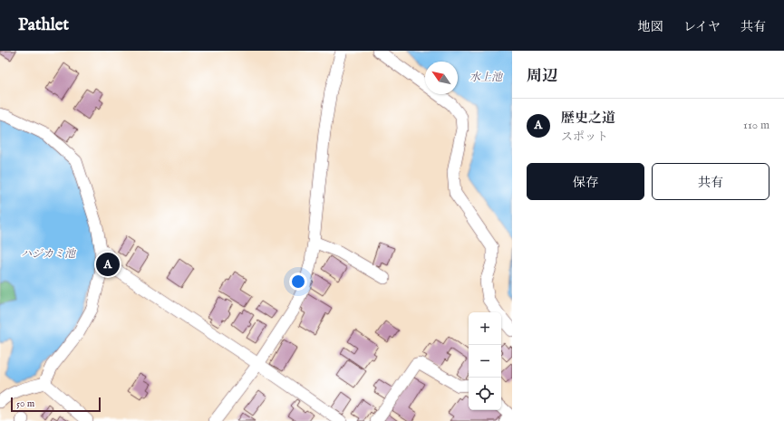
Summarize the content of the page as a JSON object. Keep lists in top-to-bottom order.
{
  "water": ["水上池", "ハジカミ池"],
  "scale_bar": "50 m",
  "north": "top left",
  "page": {
    "header": "Pathlet",
    "nav": ["地図", "レイヤ", "共有"],
    "heading": "周辺",
    "list": [
      {
        "mark": "A",
        "name": "歴史之道",
        "note": "スポット",
        "value": "110 m"
      }
    ],
    "buttons": ["保存", "共有"],
    "pins": "A",
    "map_buttons": ["+", "−"],
    "scale": "50 m"
  }
}
